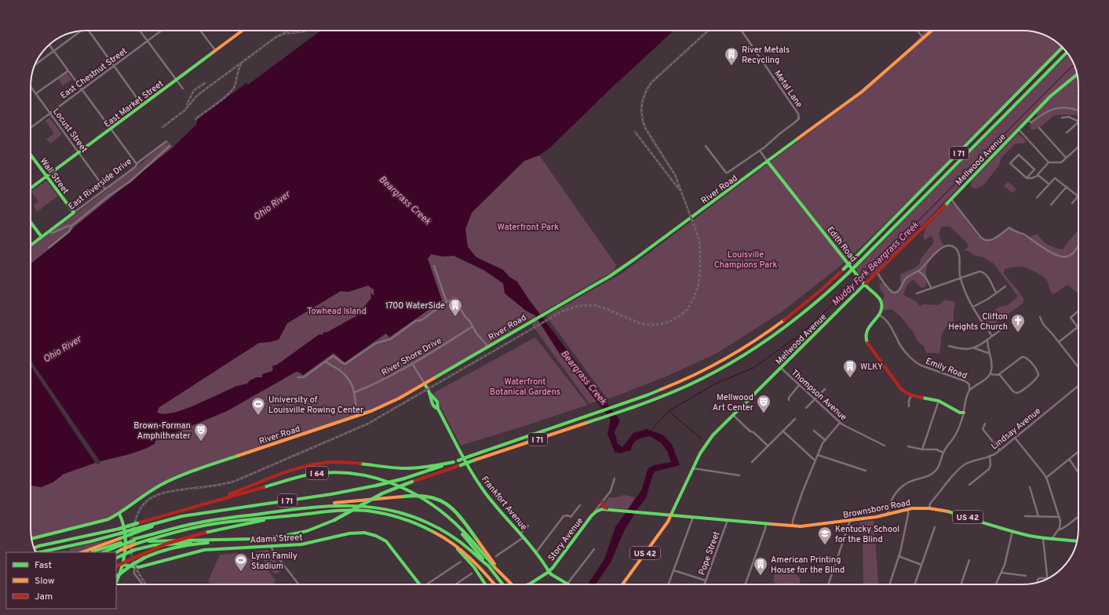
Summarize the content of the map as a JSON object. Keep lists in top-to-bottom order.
{
  "streets": {
    "main road": [
      "East Market Street",
      "I 71",
      "Mellwood Avenue",
      "Wall Street",
      "East Riverside Drive",
      "River Road",
      "Edith Road",
      "I 64",
      "Frankfort Avenue",
      "Brownsboro Road",
      "US 42",
      "Adams Street",
      "Story Avenue"
    ],
    "street": [
      "East Chestnut Street",
      "Metal Lane",
      "Locust Street",
      "River Shore Drive",
      "Emily Road",
      "Thompson Avenue",
      "Lindsay Avenue",
      "Pope Street"
    ]
  },
  "crossings": [
    ["East Chestnut Street", "Locust Street"],
    ["East Market Street", "Locust Street"],
    ["East Market Street", "Wall Street"],
    ["Locust Street", "East Riverside Drive"],
    ["Mellwood Avenue", "Edith Road"],
    ["Mellwood Avenue", "Thompson Avenue"],
    ["Mellwood Avenue", "Brownsboro Road"],
    ["Mellwood Avenue", "US 42"],
    ["Wall Street", "East Riverside Drive"],
    ["River Road", "Edith Road"],
    ["River Road", "Frankfort Avenue"],
    ["Edith Road", "Emily Road"],
    ["River Shore Drive", "Frankfort Avenue"],
    ["Lindsay Avenue", "Brownsboro Road"],
    ["Frankfort Avenue", "Story Avenue"],
    ["Brownsboro Road", "US 42"],
    ["Brownsboro Road", "Pope Street"],
    ["US 42", "Story Avenue"]
  ],
  "water": ["Beargrass Creek", "Ohio River", "Muddy Fork Beargrass Creek"],
  "parks": [
    "Waterfront Park",
    "Louisville Champions Park",
    "Towhead Island",
    "Waterfront Botanical Gardens"
  ],
  "places": {
    "building": [
      "River Metals Recycling",
      "1700 WaterSide",
      "WLKY",
      "American Printing House for the Blind"
    ],
    "church": ["Clifton Heights Church"],
    "theatre": ["Mellwood Art Center", "Brown-Forman Amphitheater"],
    "sports": ["University of Louisville Rowing Center", "Lynn Family Stadium"],
    "school or university": ["Kentucky School for the Blind"]
  },
  "legend": ["Fast", "Slow", "Jam"]
}
